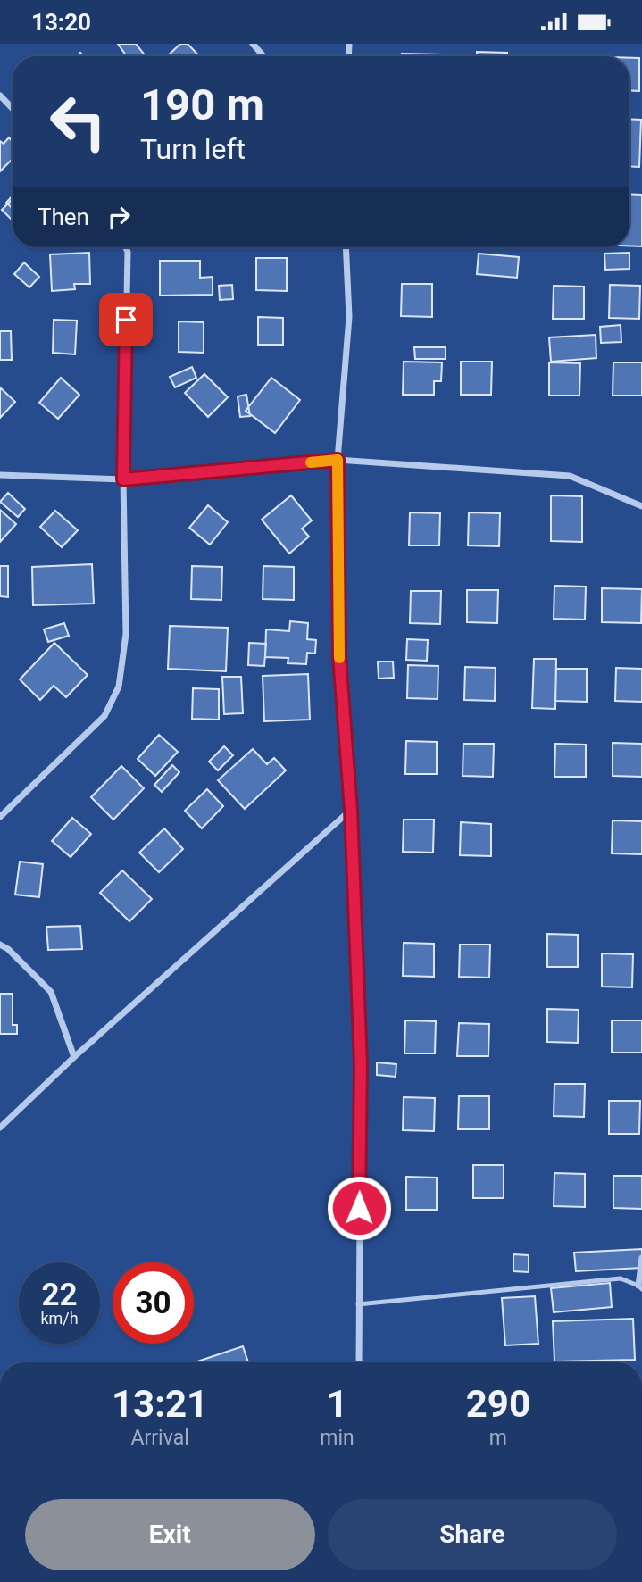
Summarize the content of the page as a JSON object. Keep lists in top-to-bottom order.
{
  "page": {
    "status": "13:20",
    "turn": ["190 m", "Turn left"],
    "then": "Then",
    "speed": "22 km/h",
    "limit": "30",
    "eta": [
      "13:21",
      "Arrival",
      "1",
      "min",
      "290",
      "m"
    ],
    "buttons": ["Exit", "Share"]
  }
}
